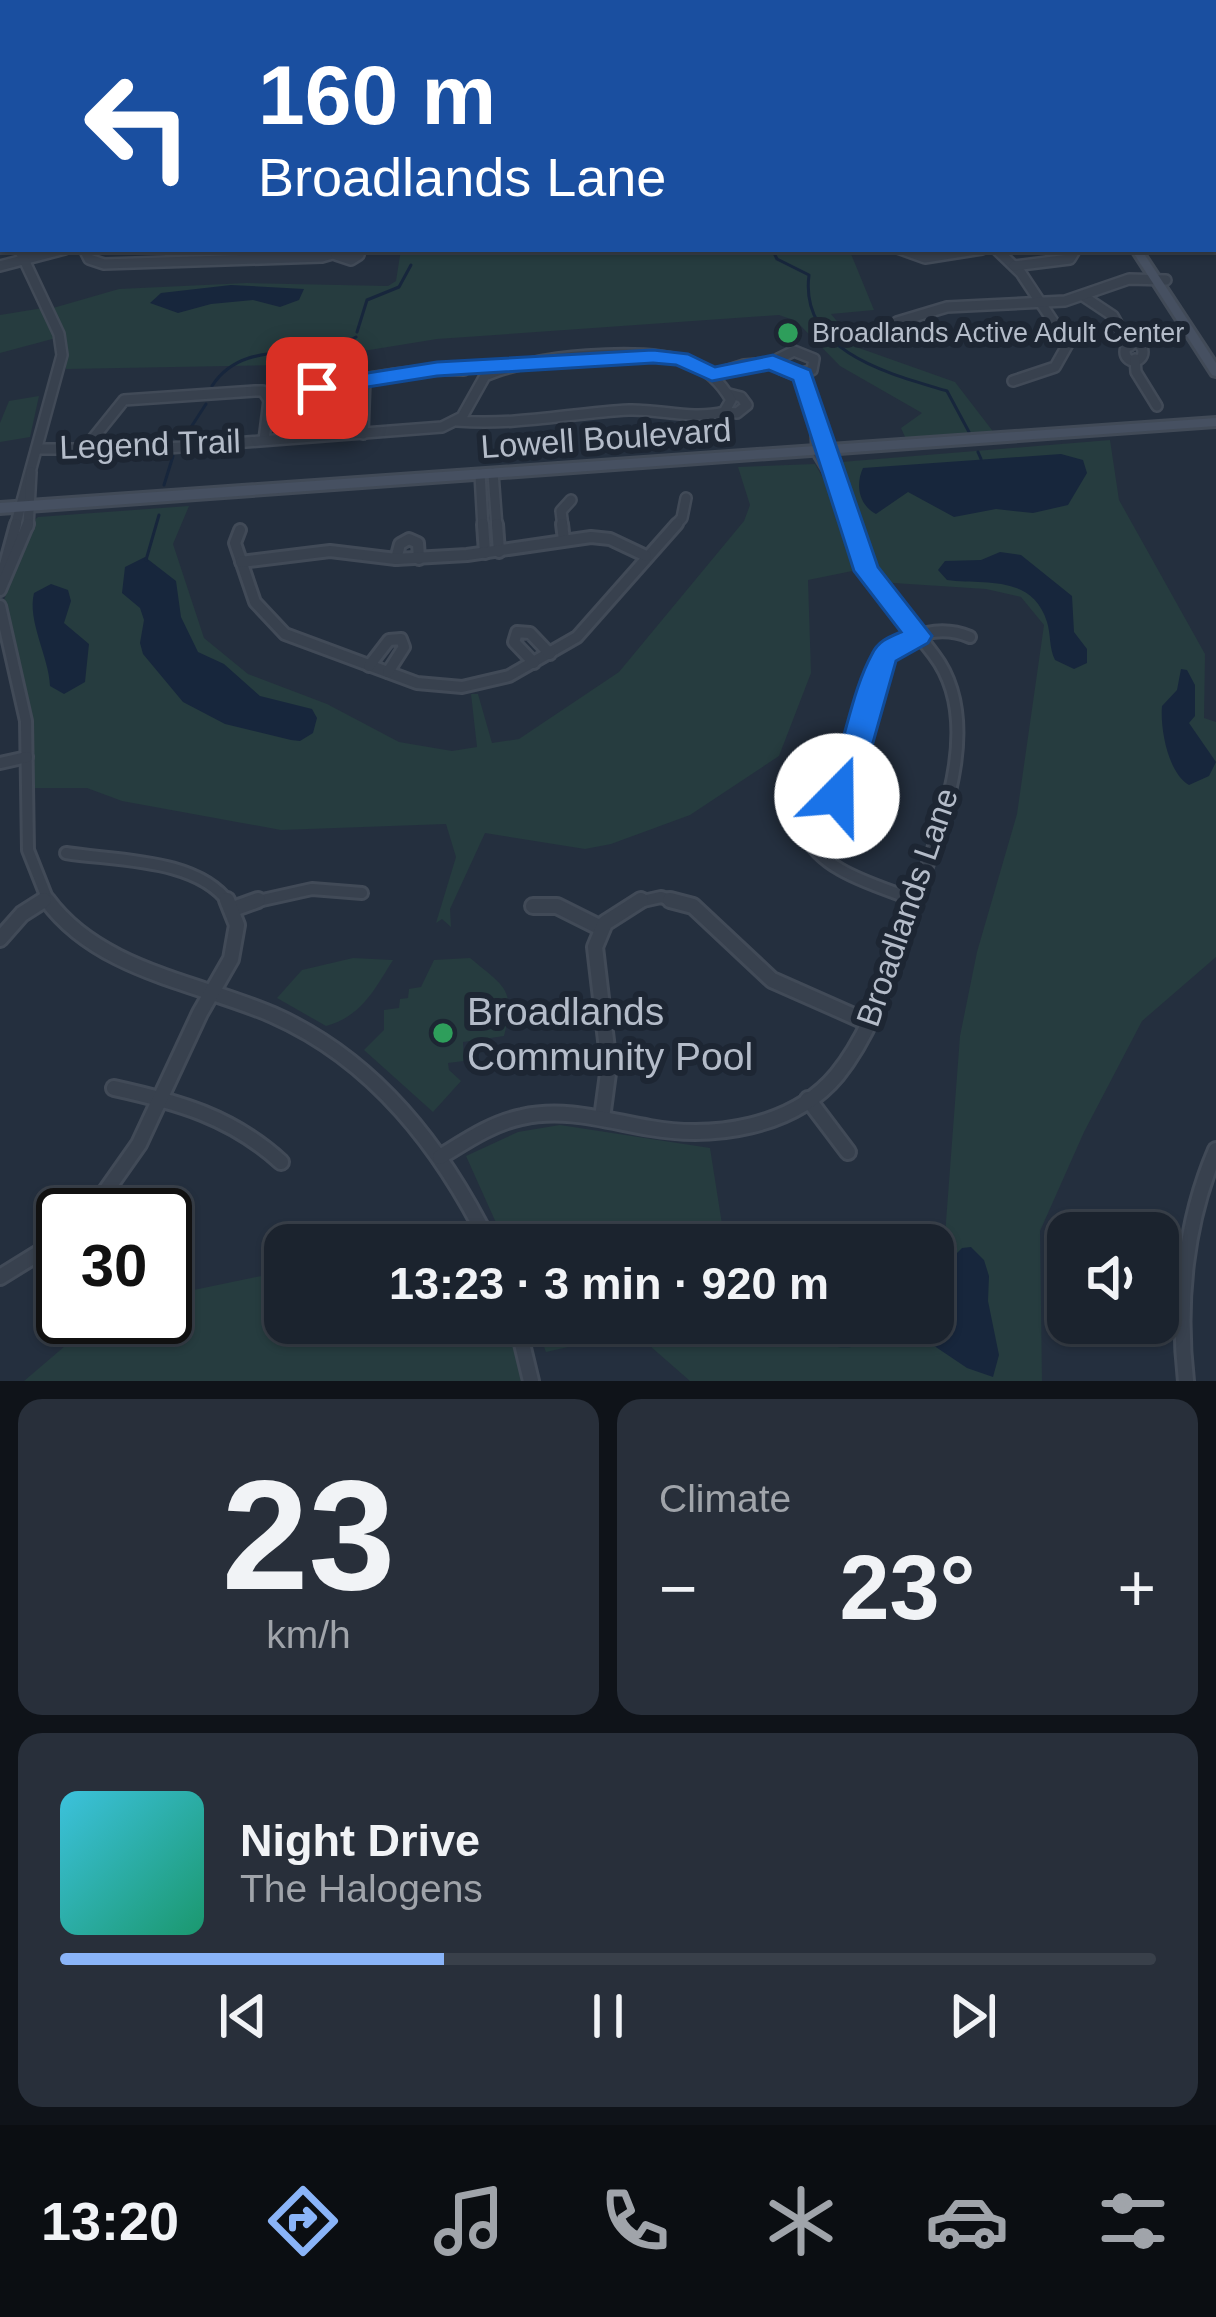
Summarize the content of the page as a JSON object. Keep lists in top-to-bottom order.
{
  "streets": {
    "main road": ["Lowell Boulevard"],
    "street": ["Legend Trail", "Broadlands Lane"]
  },
  "crossings": [
    ["Lowell Boulevard", "Broadlands Lane"]
  ],
  "places": ["Broadlands Active Adult Center", "Broadlands Community Pool"],
  "page": {
    "turn": ["160 m", "Broadlands Lane"],
    "limit": "30",
    "trip": "13:23 · 3 min · 920 m",
    "tile": [
      ["23", "km/h"],
      "Climate"
    ],
    "heat": ["−", "23°", "+"],
    "song": ["Night Drive", "The Halogens"],
    "tabs": "13:20"
  }
}
